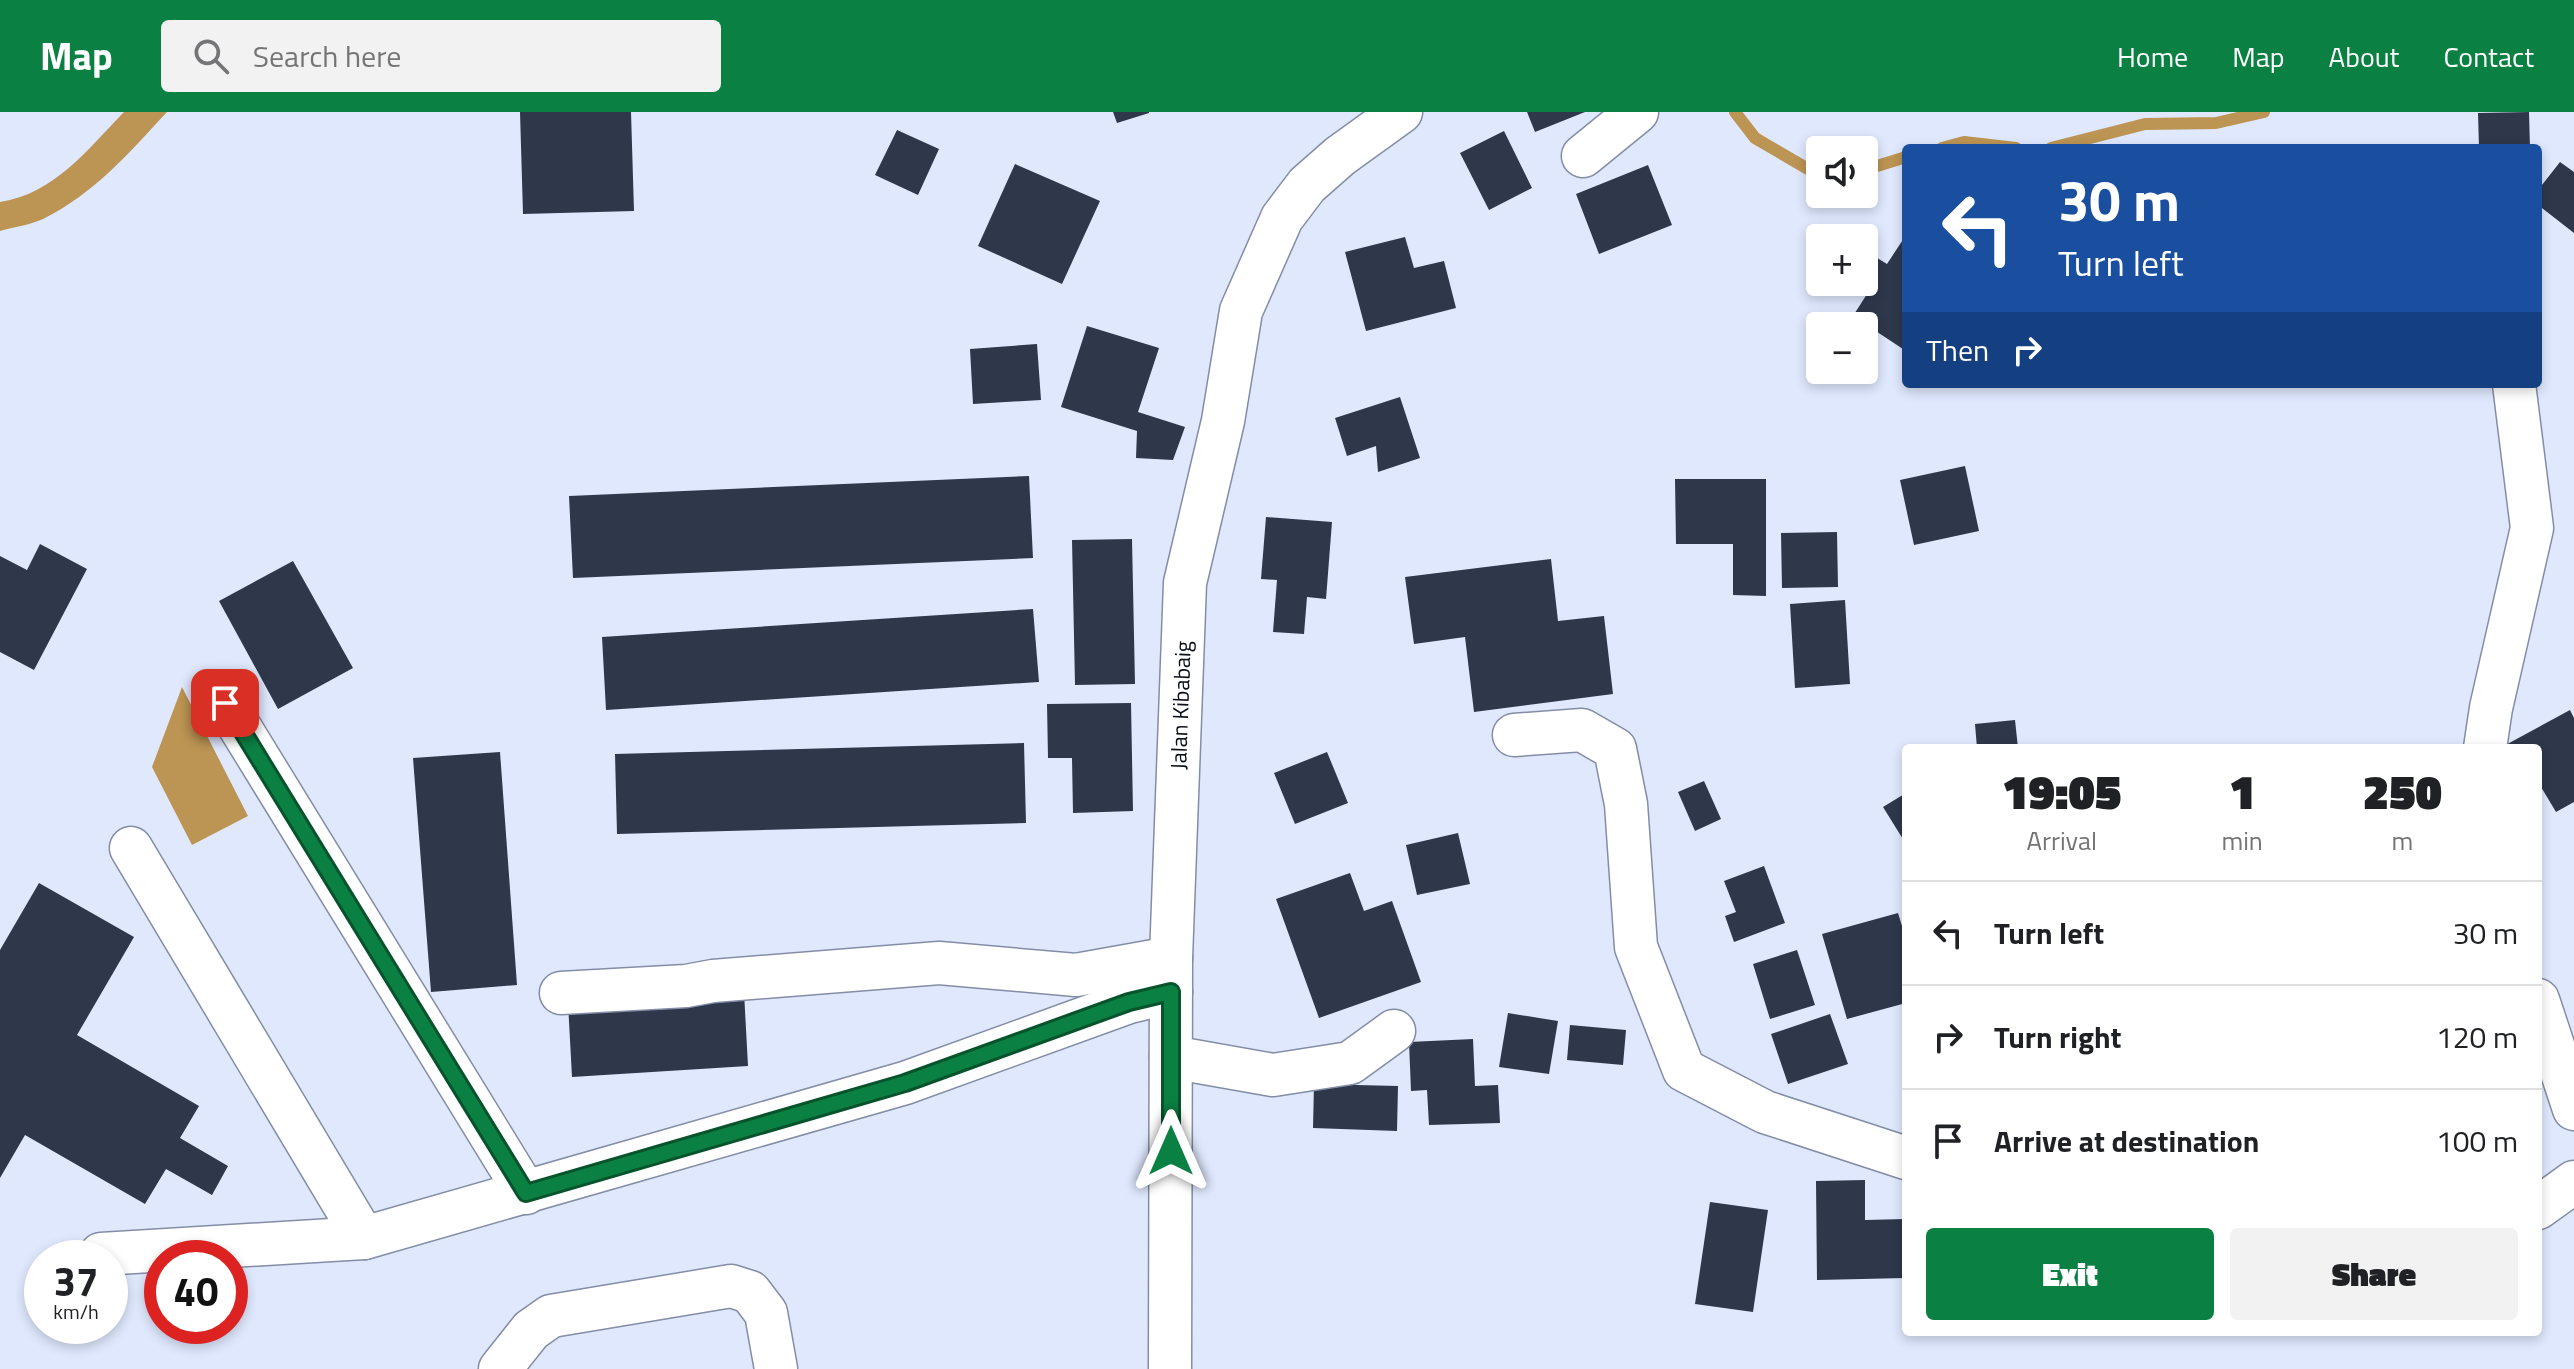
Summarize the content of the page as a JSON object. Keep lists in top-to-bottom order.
{
  "streets": {
    "street": ["Jalan Kibabaig"]
  },
  "page": {
    "header": "Map",
    "search": "Search here",
    "nav": [
      "Home",
      "Map",
      "About",
      "Contact"
    ],
    "map_buttons": ["+", "−"],
    "turn": ["30 m", "Turn left"],
    "then": "Then",
    "eta": [
      "19:05",
      "Arrival",
      "1",
      "min",
      "250",
      "m"
    ],
    "list": [
      {
        "name": "Turn left",
        "value": "30 m"
      },
      {
        "name": "Turn right",
        "value": "120 m"
      },
      {
        "name": "Arrive at destination",
        "value": "100 m"
      }
    ],
    "buttons": ["Exit", "Share"],
    "speed": "37 km/h",
    "limit": "40"
  }
}
